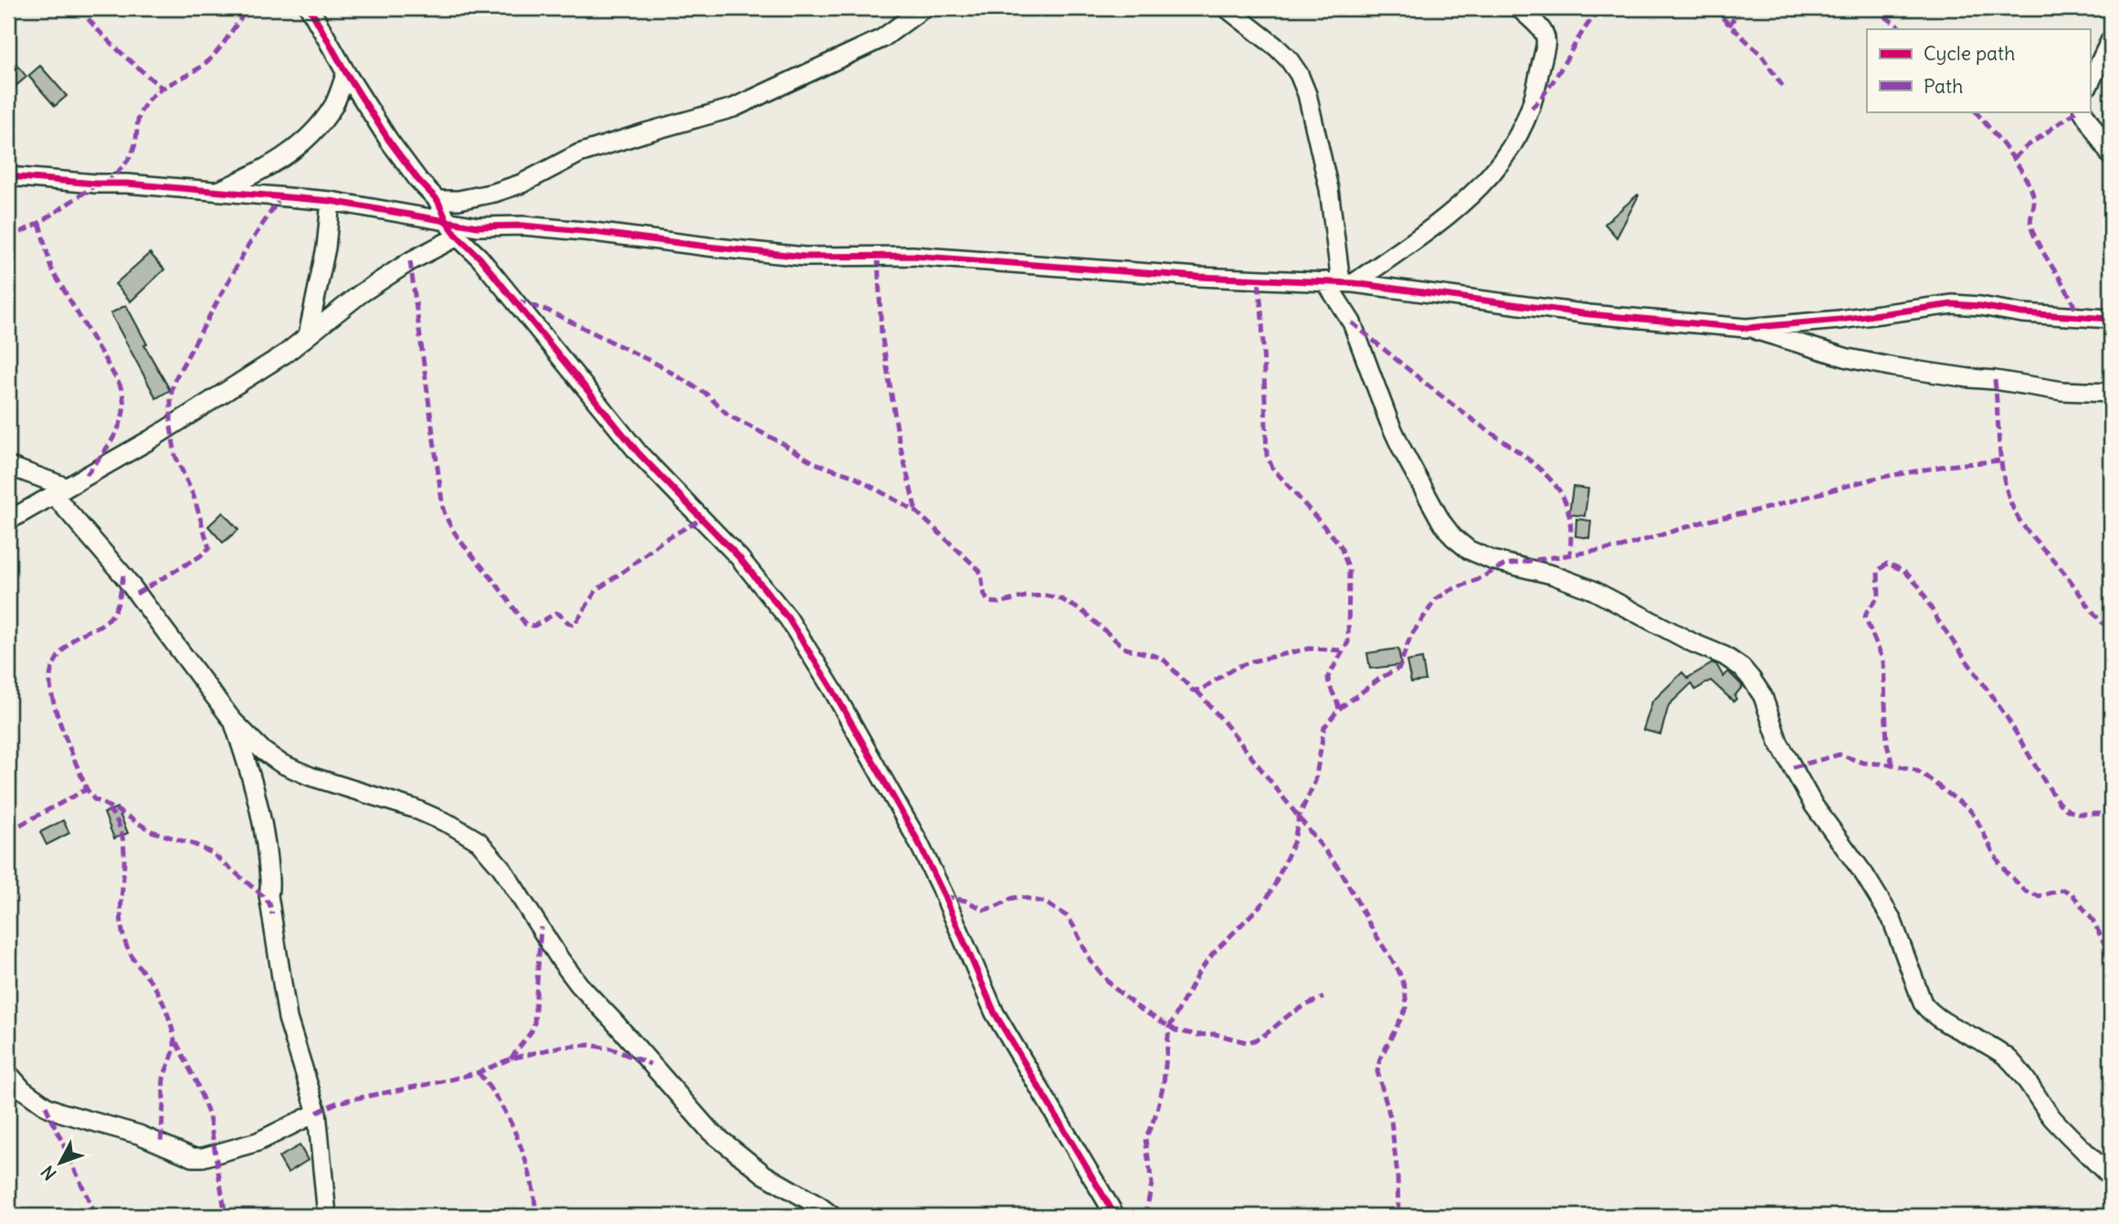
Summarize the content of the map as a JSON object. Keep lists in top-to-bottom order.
{
  "legend": ["Cycle path", "Path"],
  "north": "bottom left"
}
